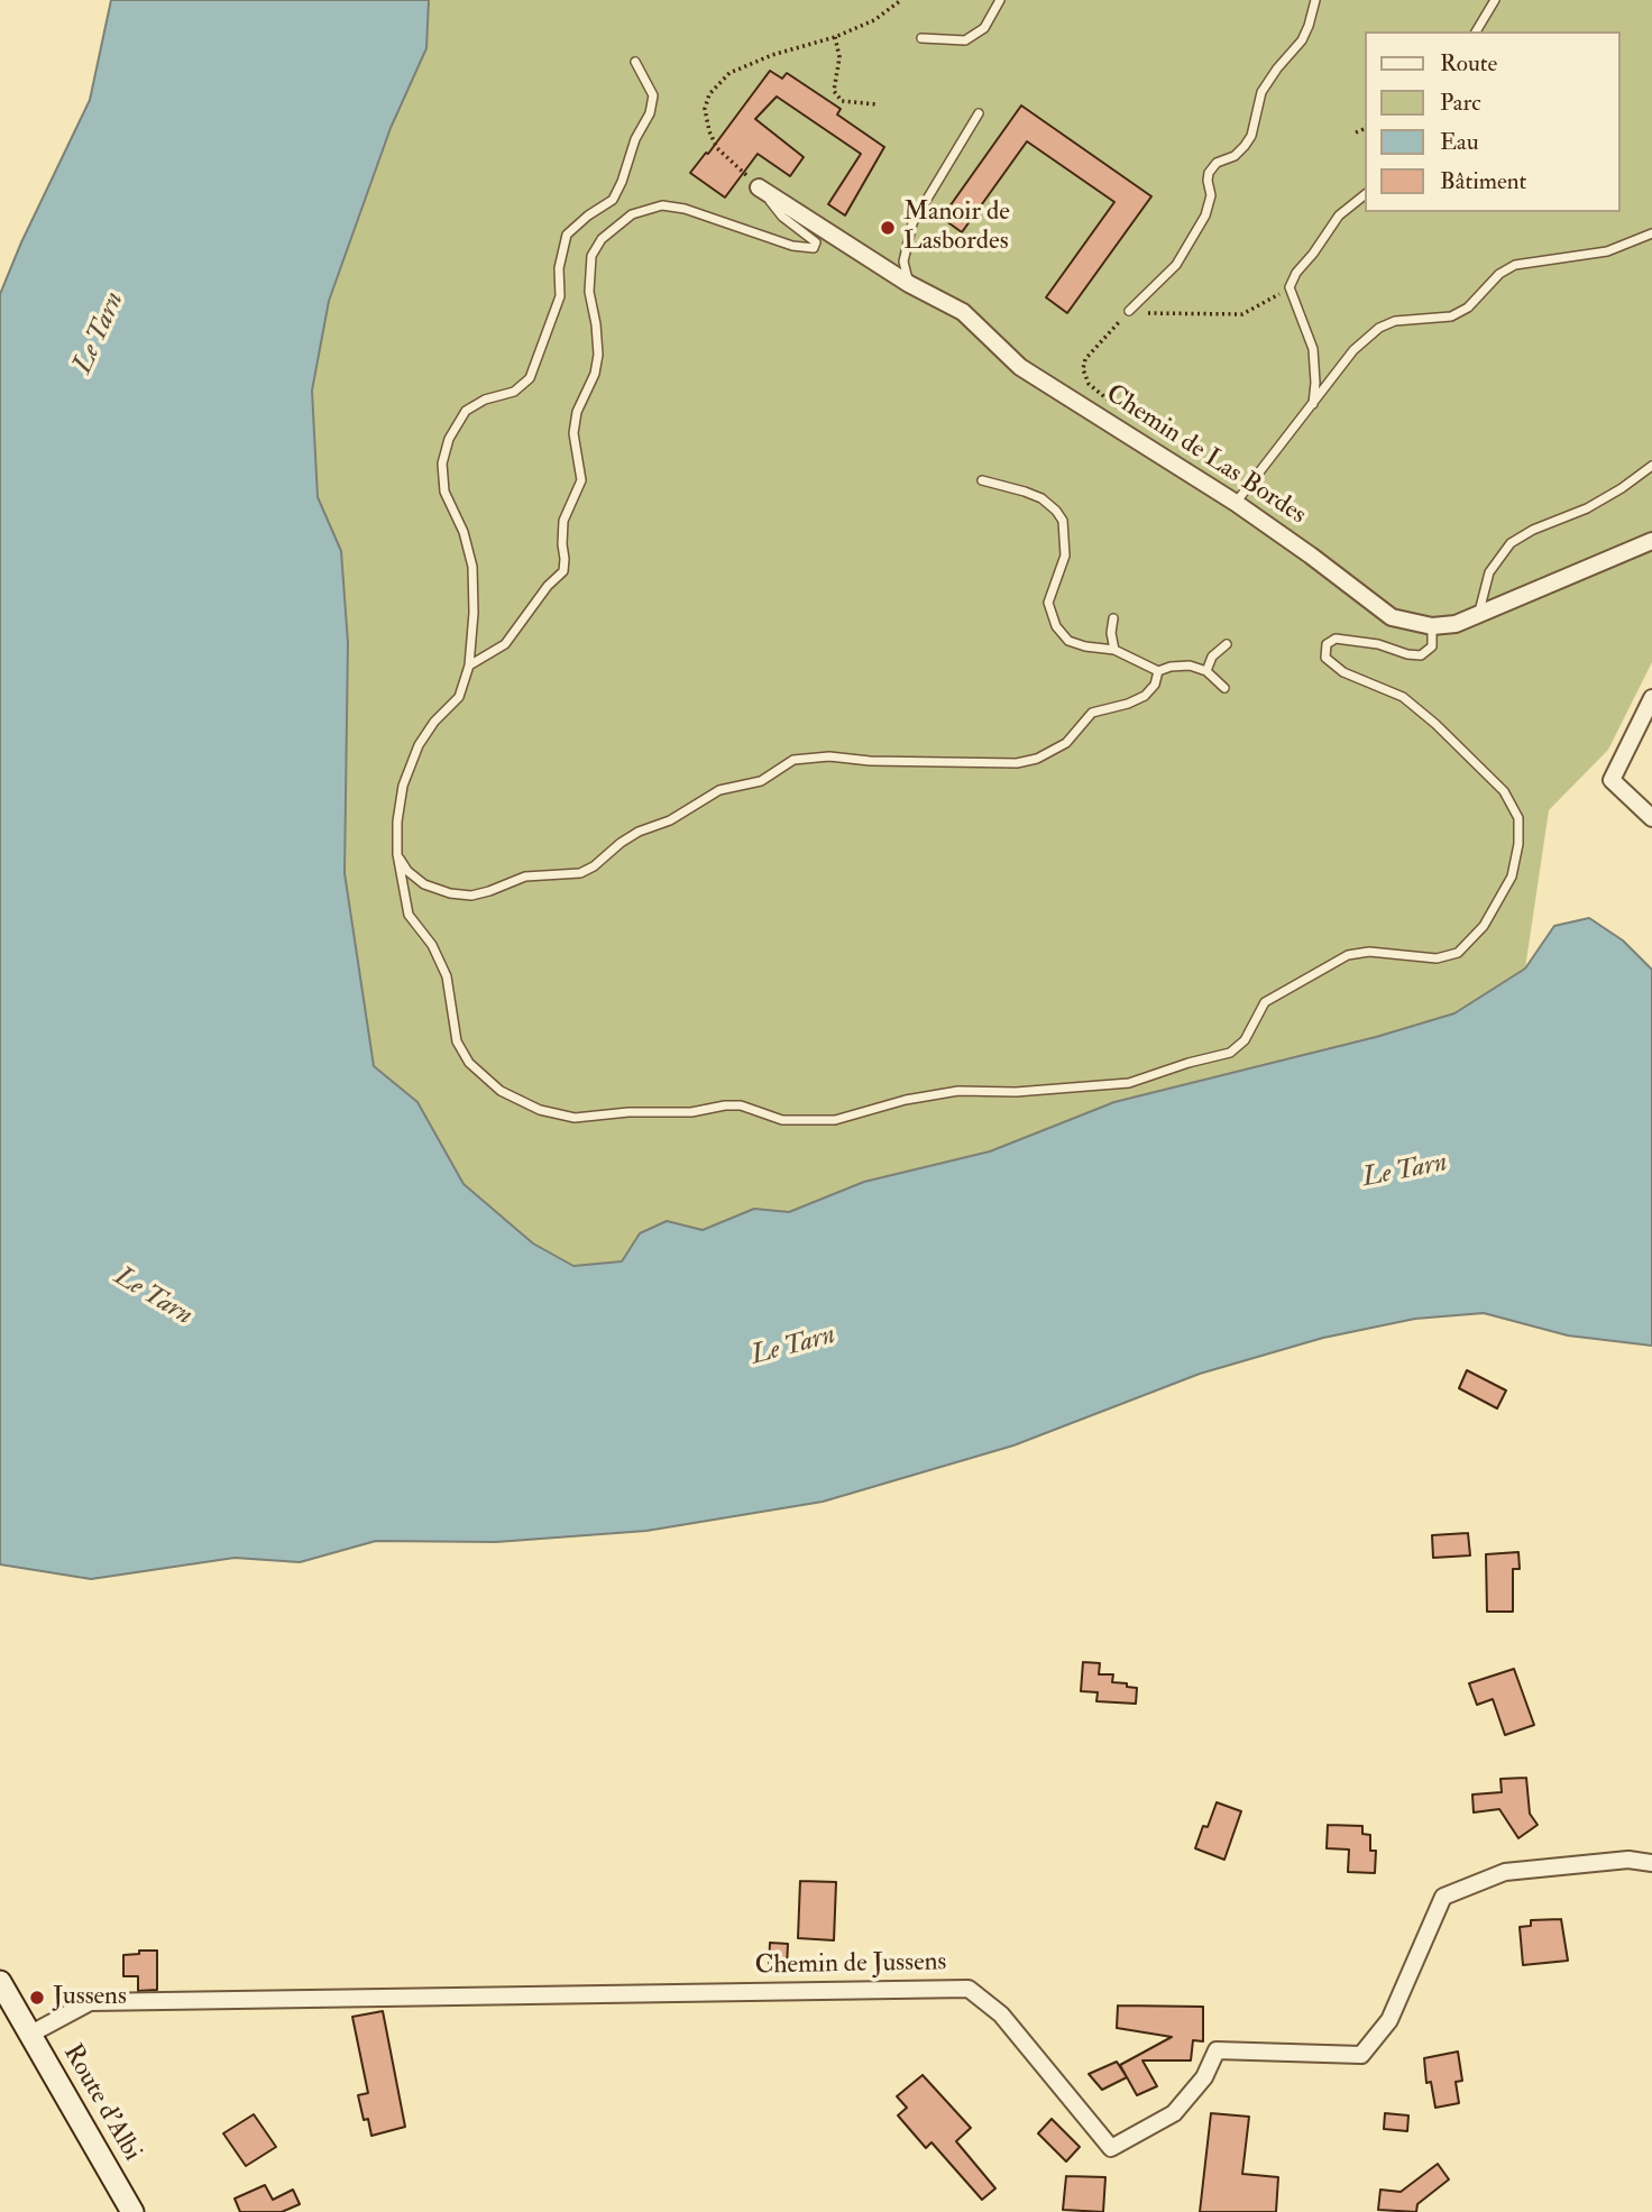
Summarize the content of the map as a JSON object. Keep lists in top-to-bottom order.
{
  "streets": {
    "street": ["Chemin de Las Bordes", "Chemin de Jussens", "Route d'Albi"]
  },
  "crossings": [
    ["Chemin de Jussens", "Route d'Albi"]
  ],
  "water": ["Le Tarn"],
  "places": ["Manoir de Lasbordes", "Jussens"],
  "legend": [
    "Route",
    "Parc",
    "Eau",
    "Bâtiment"
  ]
}
